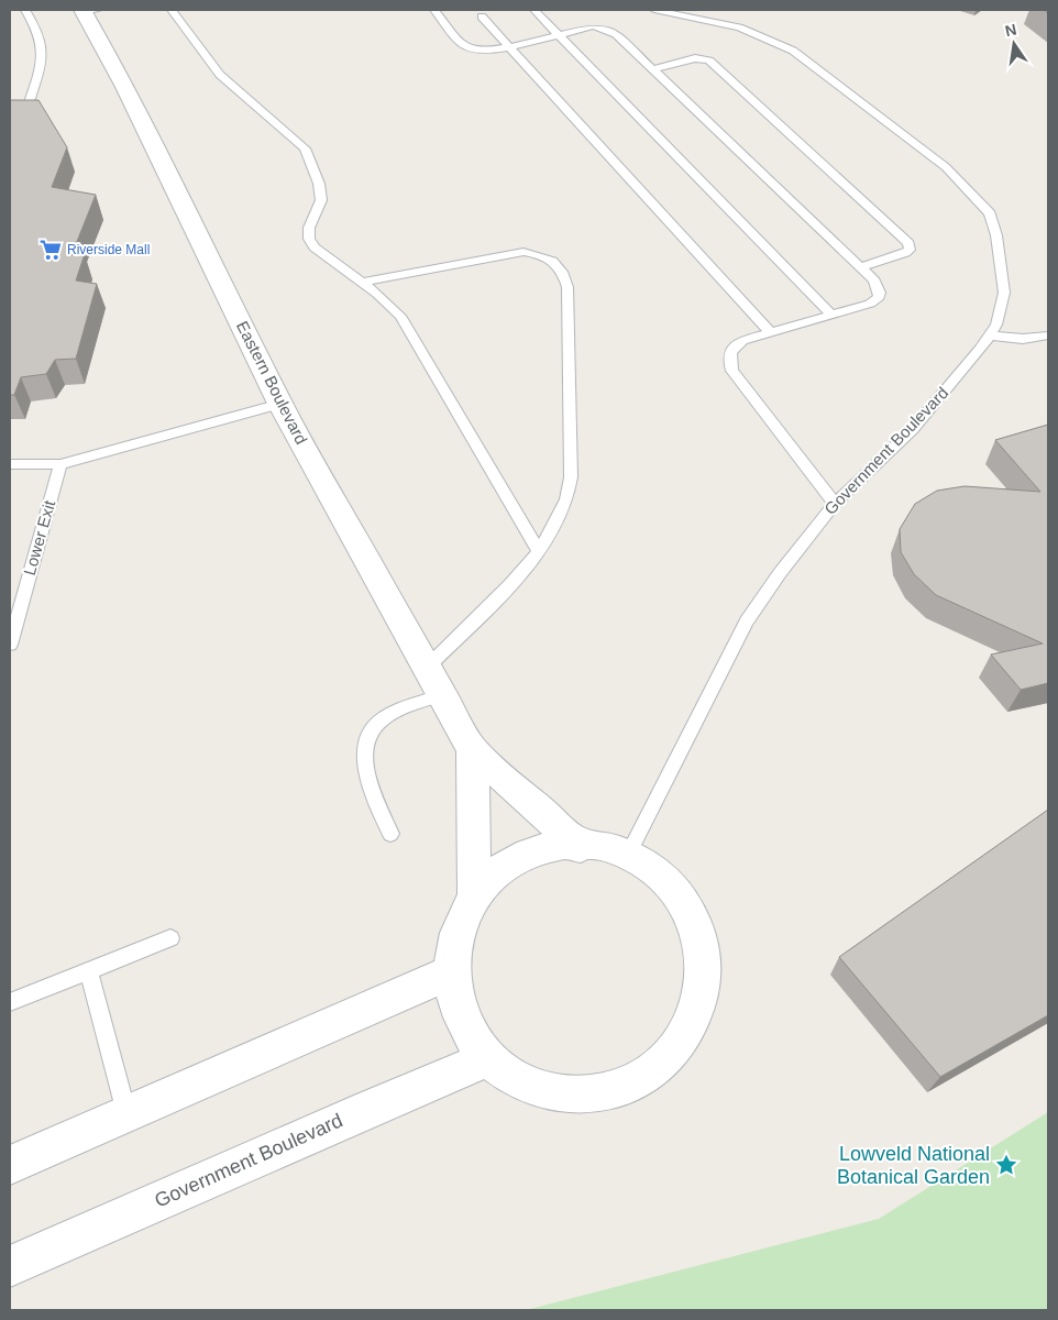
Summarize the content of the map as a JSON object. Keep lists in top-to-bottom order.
{
  "streets": {
    "street": ["Eastern Boulevard", "Government Boulevard"],
    "lane": ["Lower Exit"]
  },
  "places": {
    "supermarket": ["Riverside Mall"],
    "place": ["Lowveld National Botanical Garden"]
  },
  "north": "top"
}
